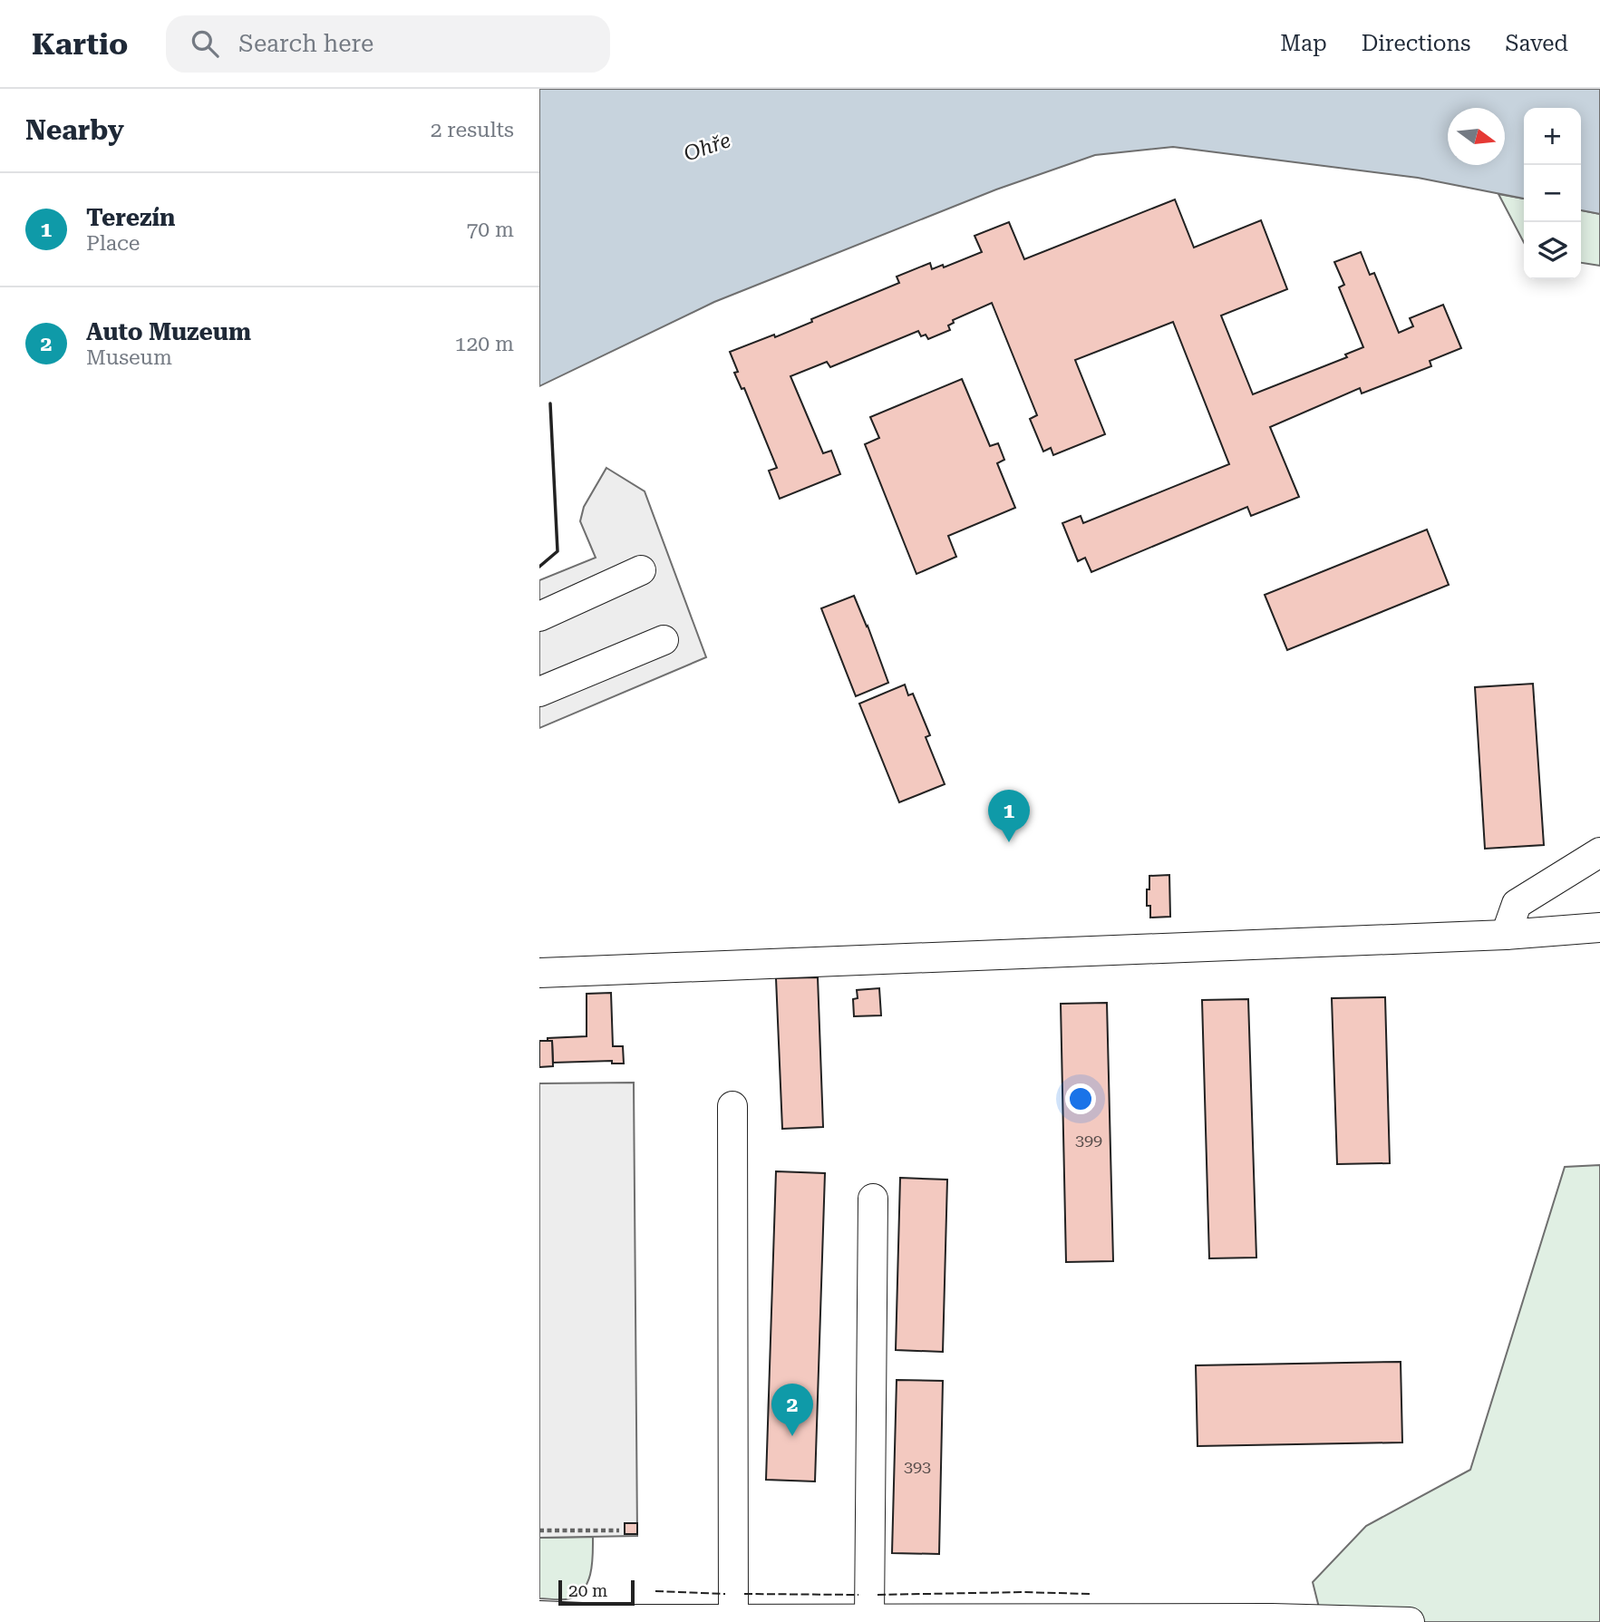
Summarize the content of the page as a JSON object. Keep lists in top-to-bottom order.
{
  "water": ["Ohře"],
  "house_numbers": ["399", "393"],
  "scale_bar": "20 m",
  "north": "right",
  "page": {
    "header": "Kartio",
    "search": "Search here",
    "nav": ["Map", "Directions", "Saved"],
    "heading": ["Nearby", "2 results"],
    "map_buttons": ["+", "−"],
    "list": [
      {
        "mark": "1",
        "name": "Terezín",
        "note": "Place",
        "value": "70 m"
      },
      {
        "mark": "2",
        "name": "Auto Muzeum",
        "note": "Museum",
        "value": "120 m"
      }
    ],
    "pins": ["1", "2"],
    "scale": "20 m"
  }
}
